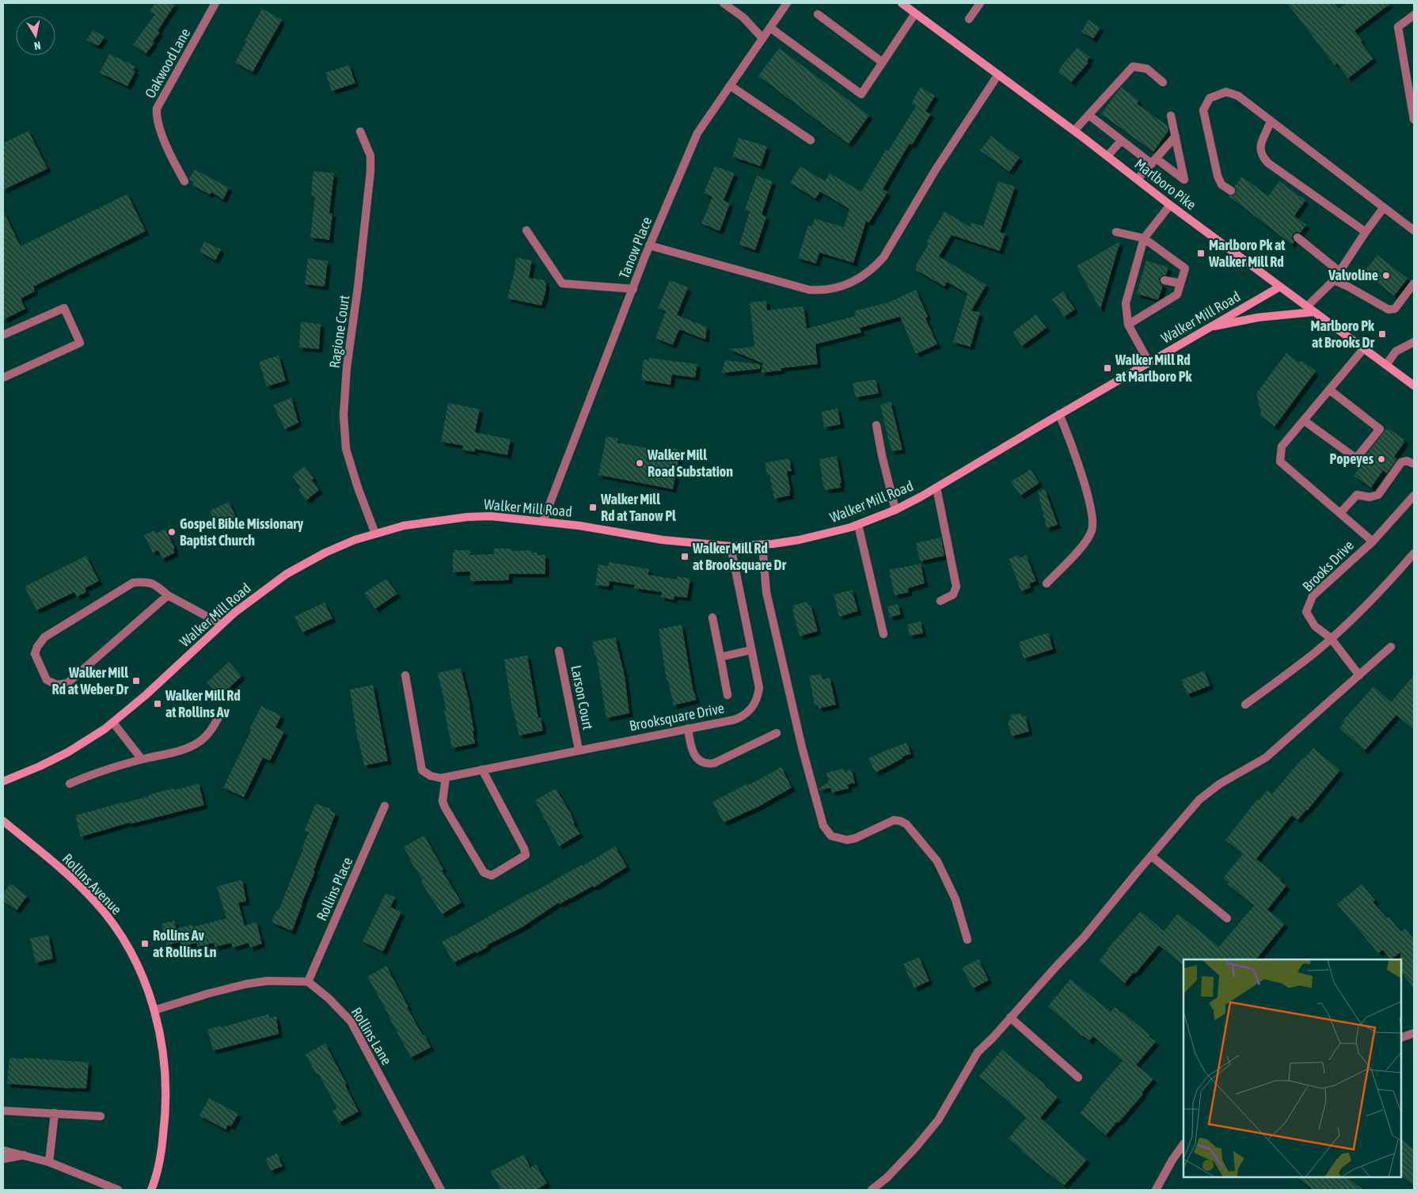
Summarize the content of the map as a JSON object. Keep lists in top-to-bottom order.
{
  "streets": {
    "street": [
      "Oakwood Lane",
      "Marlboro Pike",
      "Tanow Place",
      "Walker Mill Road",
      "Ragione Court",
      "Brooks Drive",
      "Larson Court",
      "Brooksquare Drive",
      "Rollins Avenue",
      "Rollins Place",
      "Rollins Lane"
    ]
  },
  "crossings": [
    ["Marlboro Pike", "Walker Mill Road"],
    ["Tanow Place", "Walker Mill Road"],
    ["Walker Mill Road", "Ragione Court"],
    ["Walker Mill Road", "Brooksquare Drive"],
    ["Larson Court", "Brooksquare Drive"],
    ["Rollins Place", "Rollins Lane"]
  ],
  "places": {
    "transit": [
      "Marlboro Pk at Walker Mill Rd",
      "Marlboro Pk at Brooks Dr",
      "Walker Mill Rd at Marlboro Pk",
      "Walker Mill Rd at Tanow Pl",
      "Walker Mill Rd at Brooksquare Dr",
      "Walker Mill Rd at Weber Dr",
      "Walker Mill Rd at Rollins Av",
      "Rollins Av at Rollins Ln"
    ],
    "other": [
      "Valvoline",
      "Popeyes",
      "Walker Mill Road Substation",
      "Gospel Bible Missionary Baptist Church"
    ]
  },
  "north": "bottom"
}
